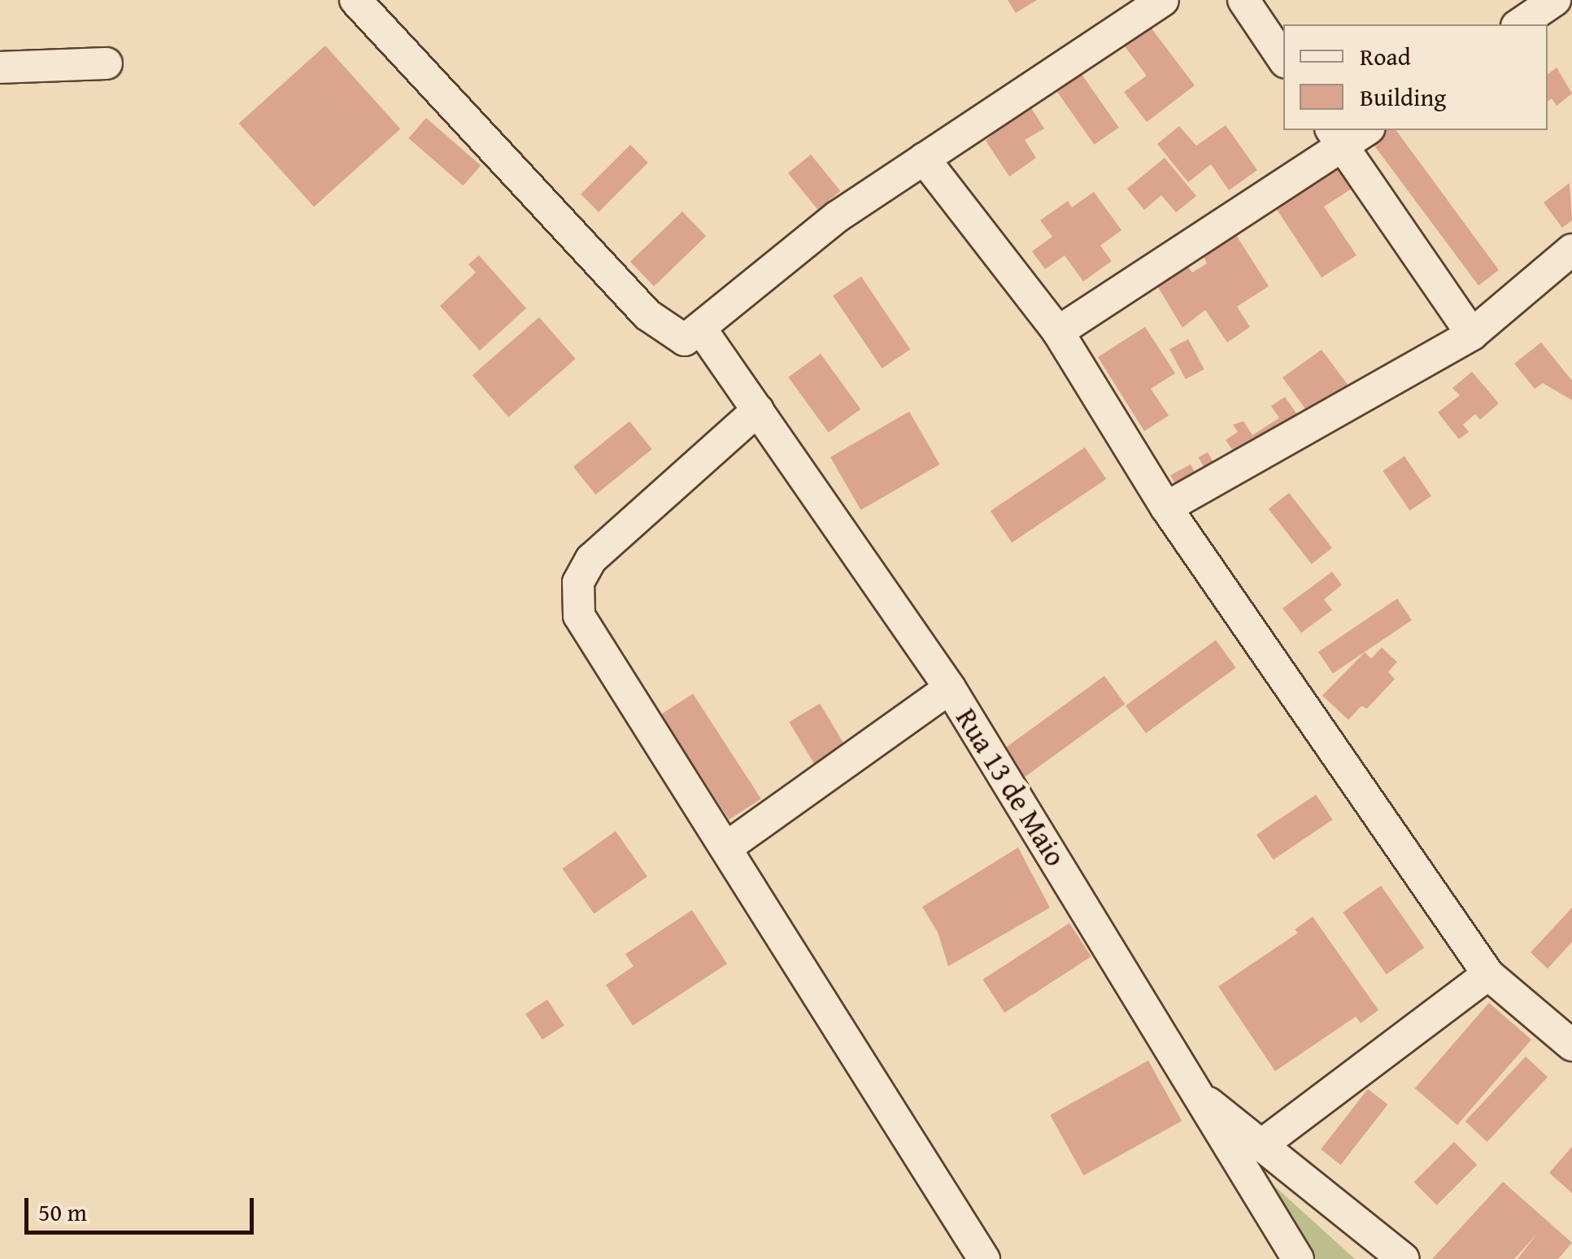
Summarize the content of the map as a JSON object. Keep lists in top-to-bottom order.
{
  "streets": {
    "street": ["Rua 13 de Maio"]
  },
  "legend": ["Road", "Building"],
  "scale_bar": "50 m"
}
